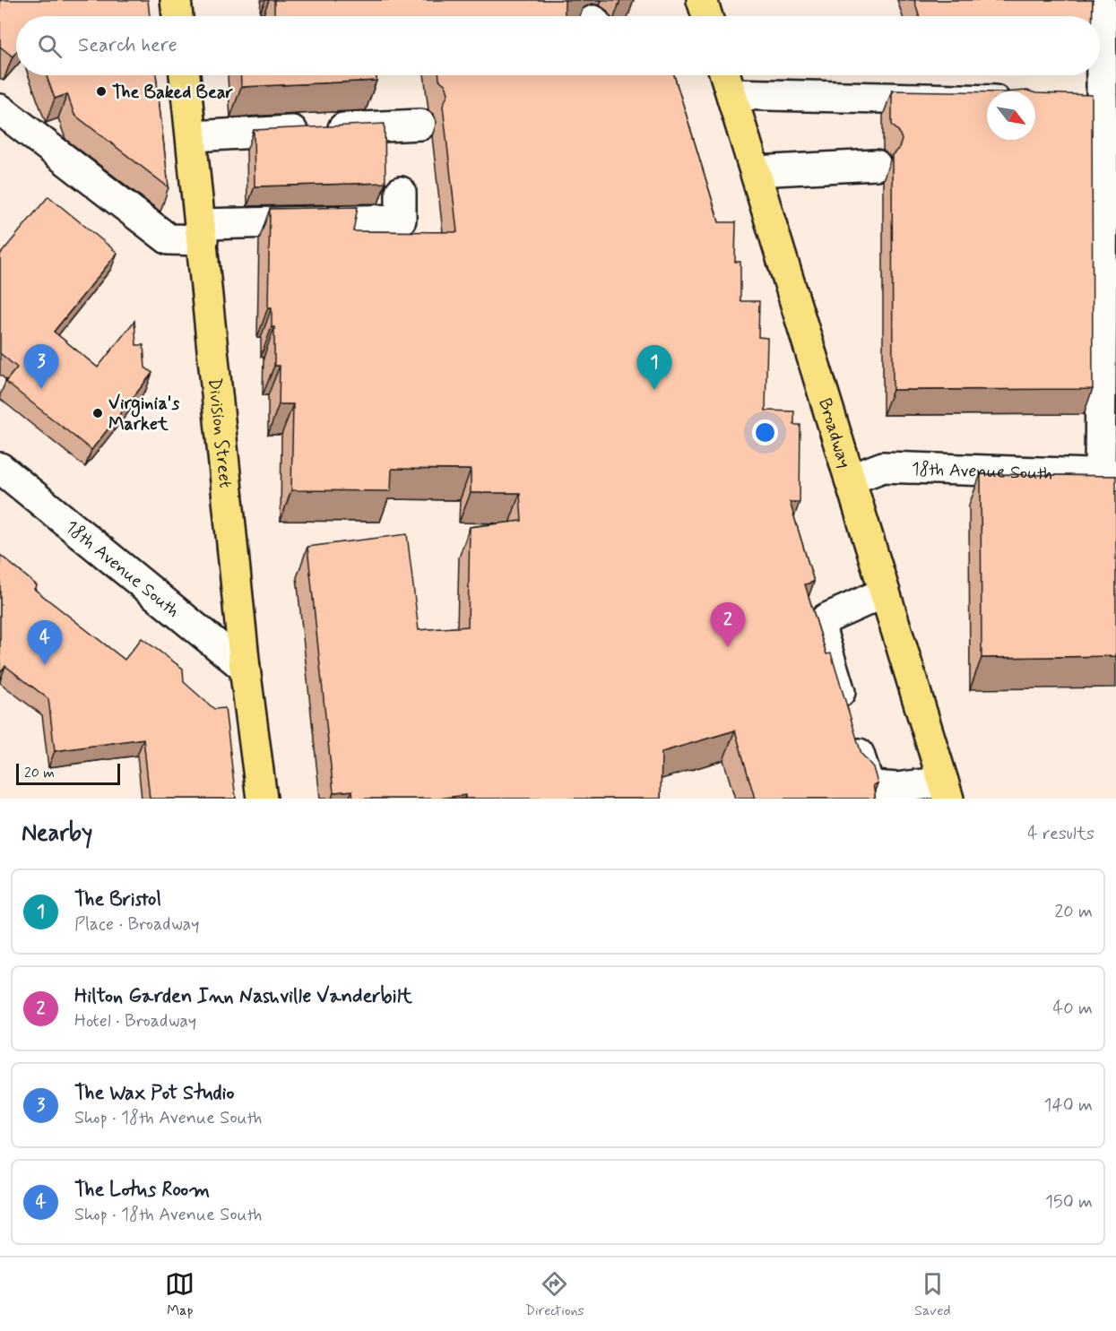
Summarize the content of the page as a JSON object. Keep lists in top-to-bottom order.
{
  "streets": {
    "main road": ["Division Street", "Broadway"],
    "street": ["18th Avenue South"]
  },
  "crossings": [
    ["Division Street", "18th Avenue South"],
    ["Broadway", "18th Avenue South"]
  ],
  "places": ["The Baked Bear", "Virginia's Market"],
  "scale_bar": "20 m",
  "north": "bottom right",
  "page": {
    "search": "Search here",
    "pins": [
      "3",
      "1",
      "2",
      "4"
    ],
    "scale": "20 m",
    "heading": ["Nearby", "4 results"],
    "list": [
      {
        "mark": "1",
        "name": "The Bristol",
        "note": "Place · Broadway",
        "value": "20 m"
      },
      {
        "mark": "2",
        "name": "Hilton Garden Inn Nashville Vanderbilt",
        "note": "Hotel · Broadway",
        "value": "40 m"
      },
      {
        "mark": "3",
        "name": "The Wax Pot Studio",
        "note": "Shop · 18th Avenue South",
        "value": "140 m"
      },
      {
        "mark": "4",
        "name": "The Lotus Room",
        "note": "Shop · 18th Avenue South",
        "value": "150 m"
      }
    ],
    "nav": ["Map", "Directions", "Saved"]
  }
}
